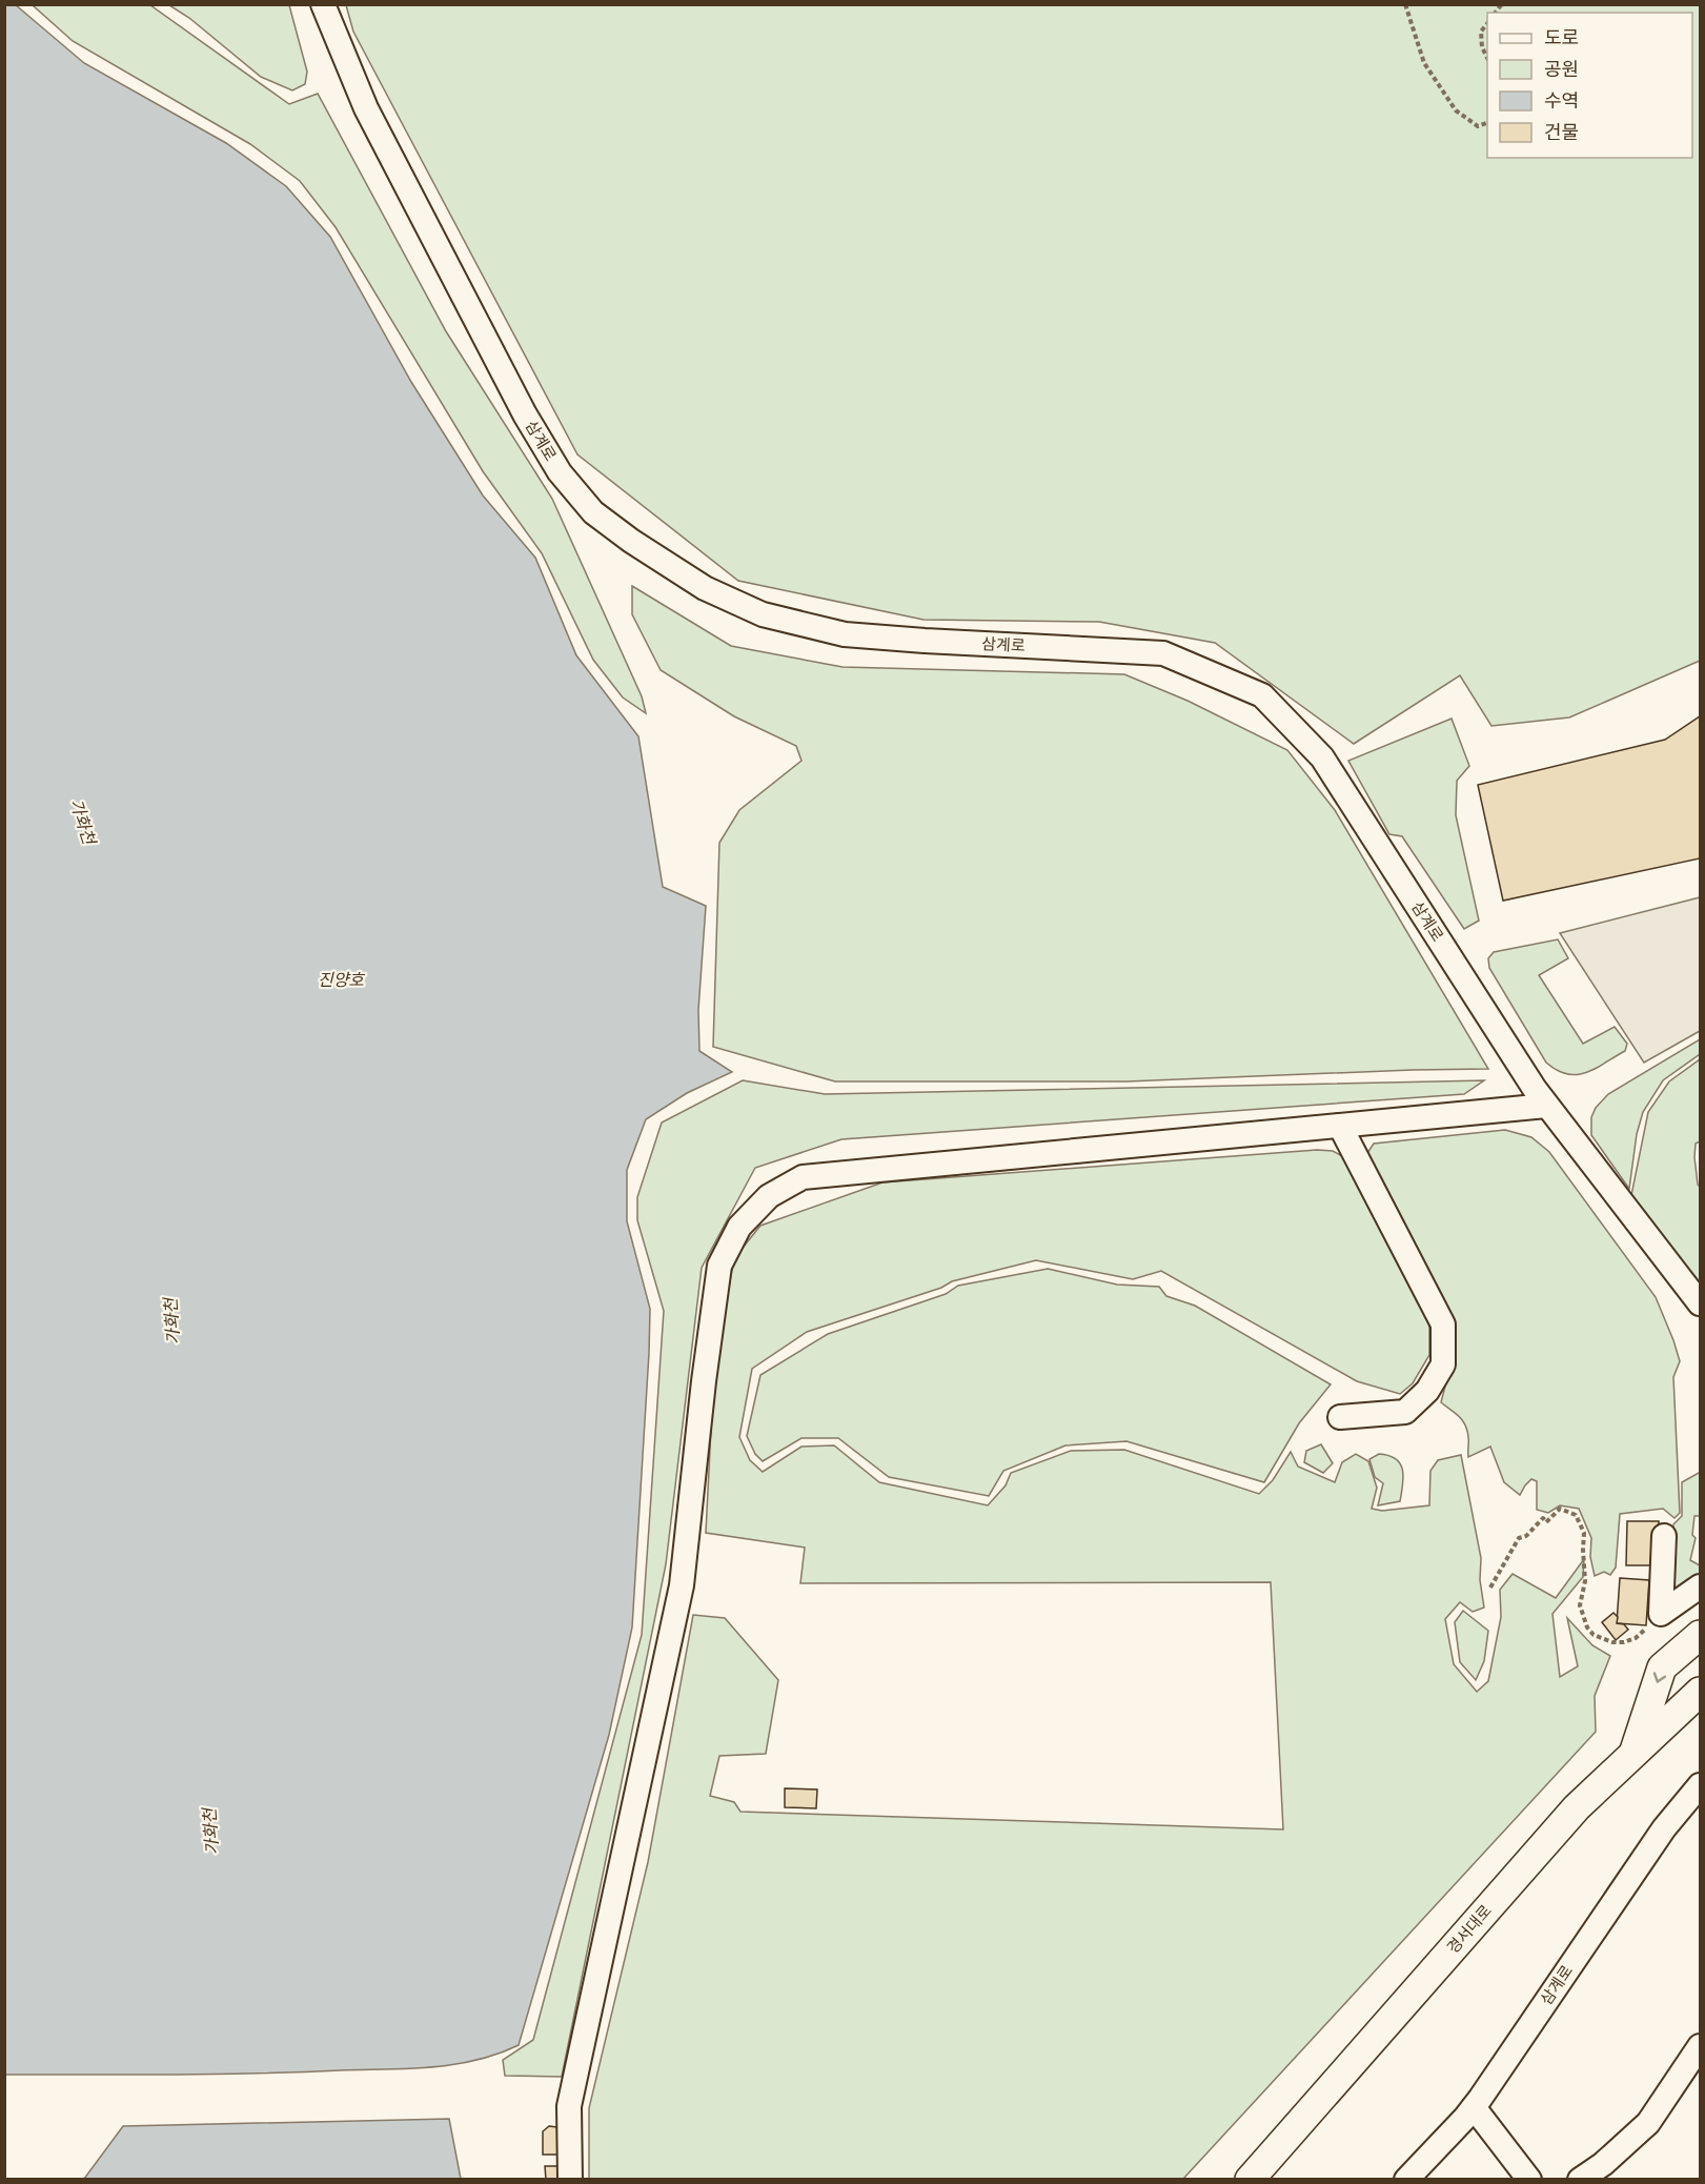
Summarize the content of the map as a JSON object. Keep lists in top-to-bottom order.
{
  "streets": {
    "main road": ["경서대로"],
    "street": ["삼계로"]
  },
  "water": ["가화천", "진양호"],
  "legend": [
    "도로",
    "공원",
    "수역",
    "건물"
  ]
}
